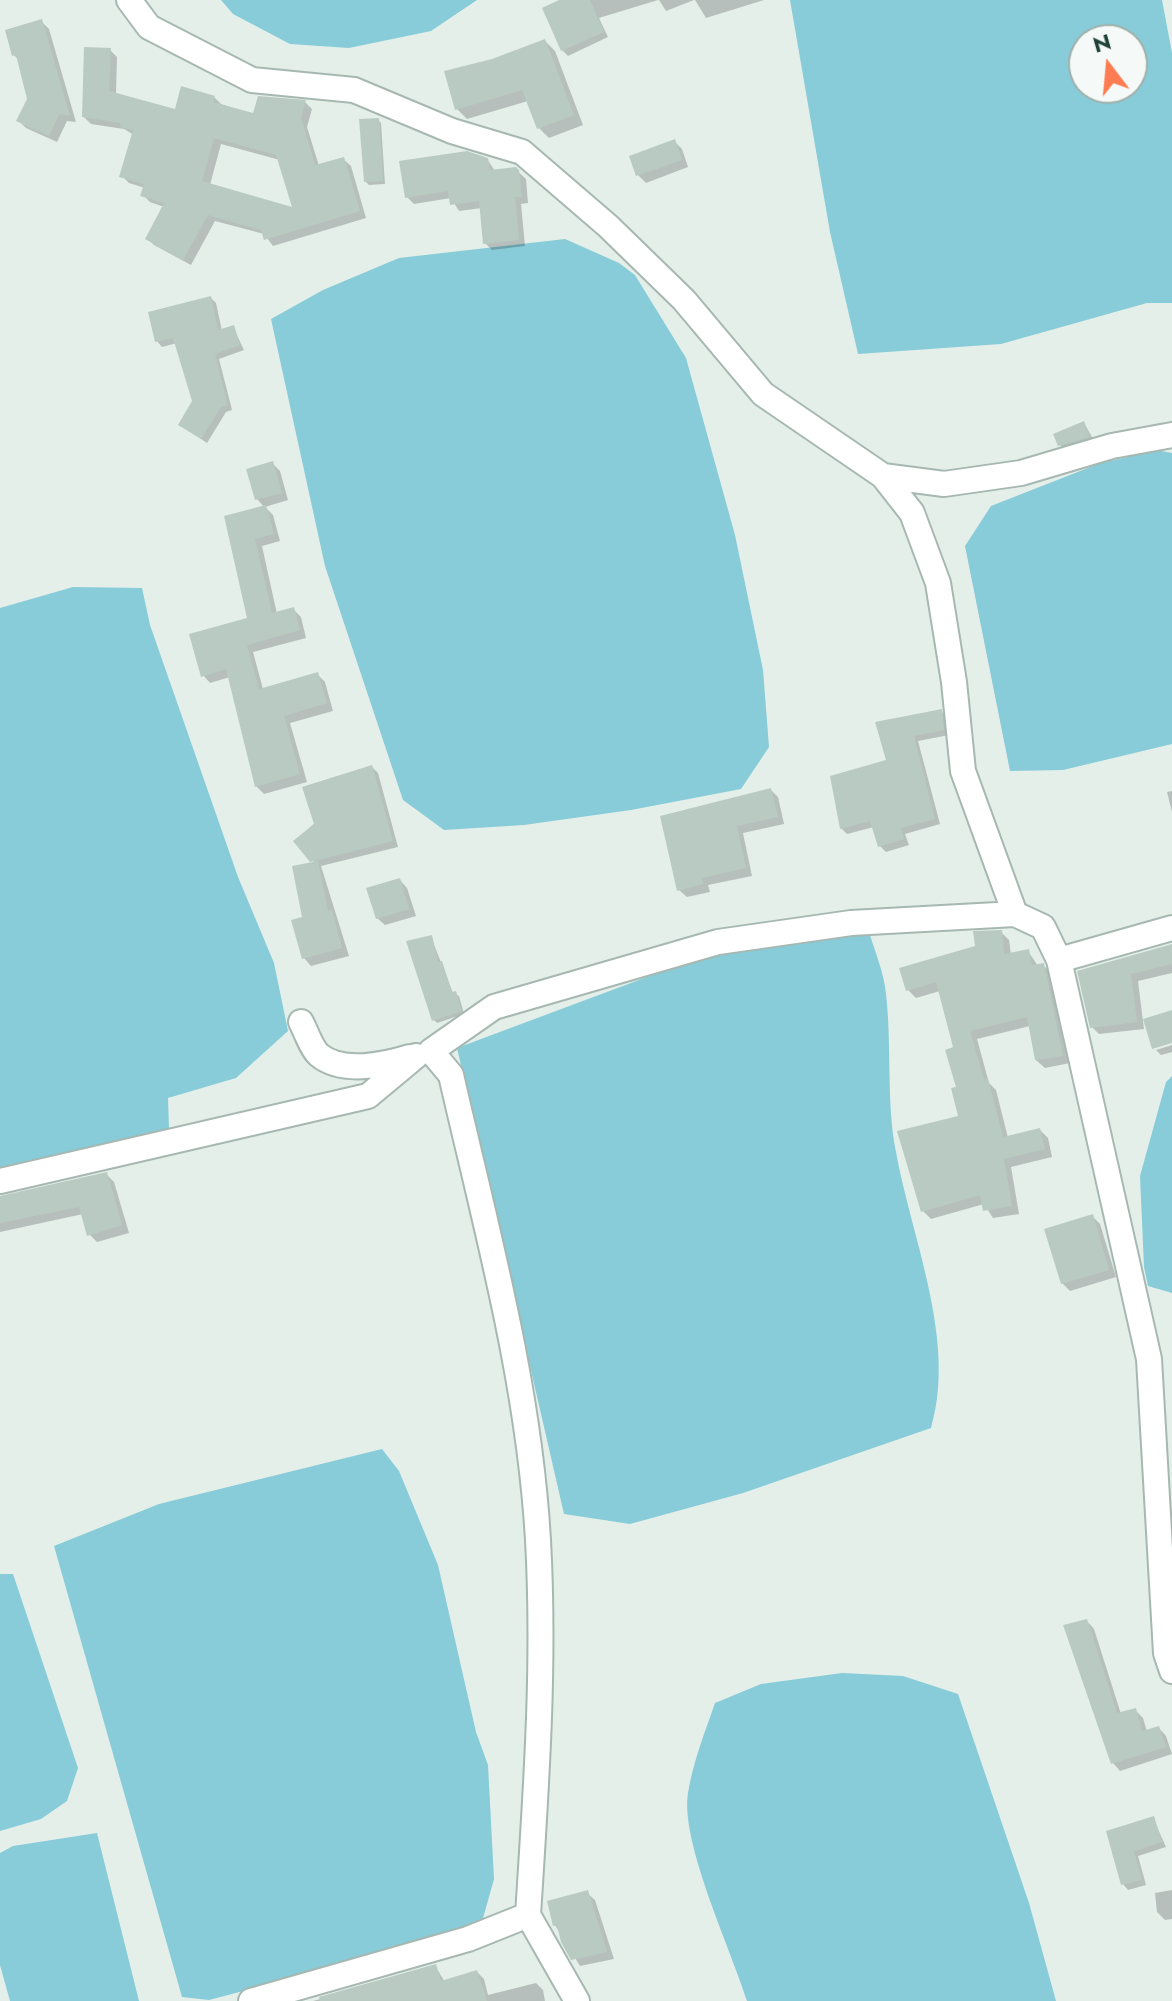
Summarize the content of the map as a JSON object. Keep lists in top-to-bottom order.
{
  "north": "top"
}
